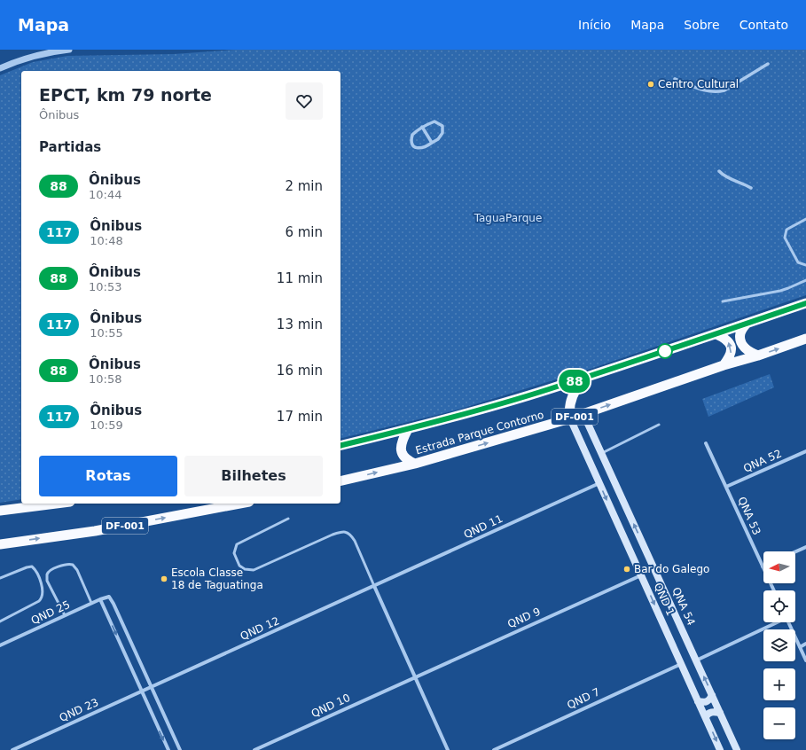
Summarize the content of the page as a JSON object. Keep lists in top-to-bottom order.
{
  "streets": {
    "highway": ["DF-001", "Estrada Parque Contorno"],
    "main road": ["QND 1", "QNA 54"],
    "street": [
      "QNA 52",
      "QNA 53",
      "QND 11",
      "QND 25",
      "QND 9",
      "QND 12",
      "QND 7",
      "QND 10",
      "QND 23"
    ]
  },
  "crossings": [
    ["Estrada Parque Contorno", "QND 1"],
    ["Estrada Parque Contorno", "QNA 54"],
    ["QNA 52", "QNA 53"],
    ["QND 11", "QND 1"],
    ["QND 11", "QND 12"],
    ["QND 1", "QND 9"],
    ["QND 1", "QND 7"],
    ["QND 25", "QND 12"],
    ["QND 25", "QND 23"],
    ["QND 9", "QND 10"],
    ["QND 12", "QND 23"]
  ],
  "one_way": ["QND 1", "QNA 54"],
  "parks": ["TaguaParque"],
  "places": ["Centro Cultural", "Bar do Galego", "Escola Classe 18 de Taguatinga"],
  "lines": ["bus line 88"],
  "north": "left",
  "page": {
    "header": "Mapa",
    "nav": [
      "Início",
      "Mapa",
      "Sobre",
      "Contato"
    ],
    "on_map": "88",
    "heading": [
      ["EPCT, km 79 norte", "Ônibus"],
      "Partidas"
    ],
    "list": [
      {
        "mark": "88",
        "name": "Ônibus",
        "note": "10:44",
        "value": "2 min"
      },
      {
        "mark": "117",
        "name": "Ônibus",
        "note": "10:48",
        "value": "6 min"
      },
      {
        "mark": "88",
        "name": "Ônibus",
        "note": "10:53",
        "value": "11 min"
      },
      {
        "mark": "117",
        "name": "Ônibus",
        "note": "10:55",
        "value": "13 min"
      },
      {
        "mark": "88",
        "name": "Ônibus",
        "note": "10:58",
        "value": "16 min"
      },
      {
        "mark": "117",
        "name": "Ônibus",
        "note": "10:59",
        "value": "17 min"
      }
    ],
    "buttons": ["Rotas", "Bilhetes"],
    "map_buttons": ["+", "−"]
  }
}
